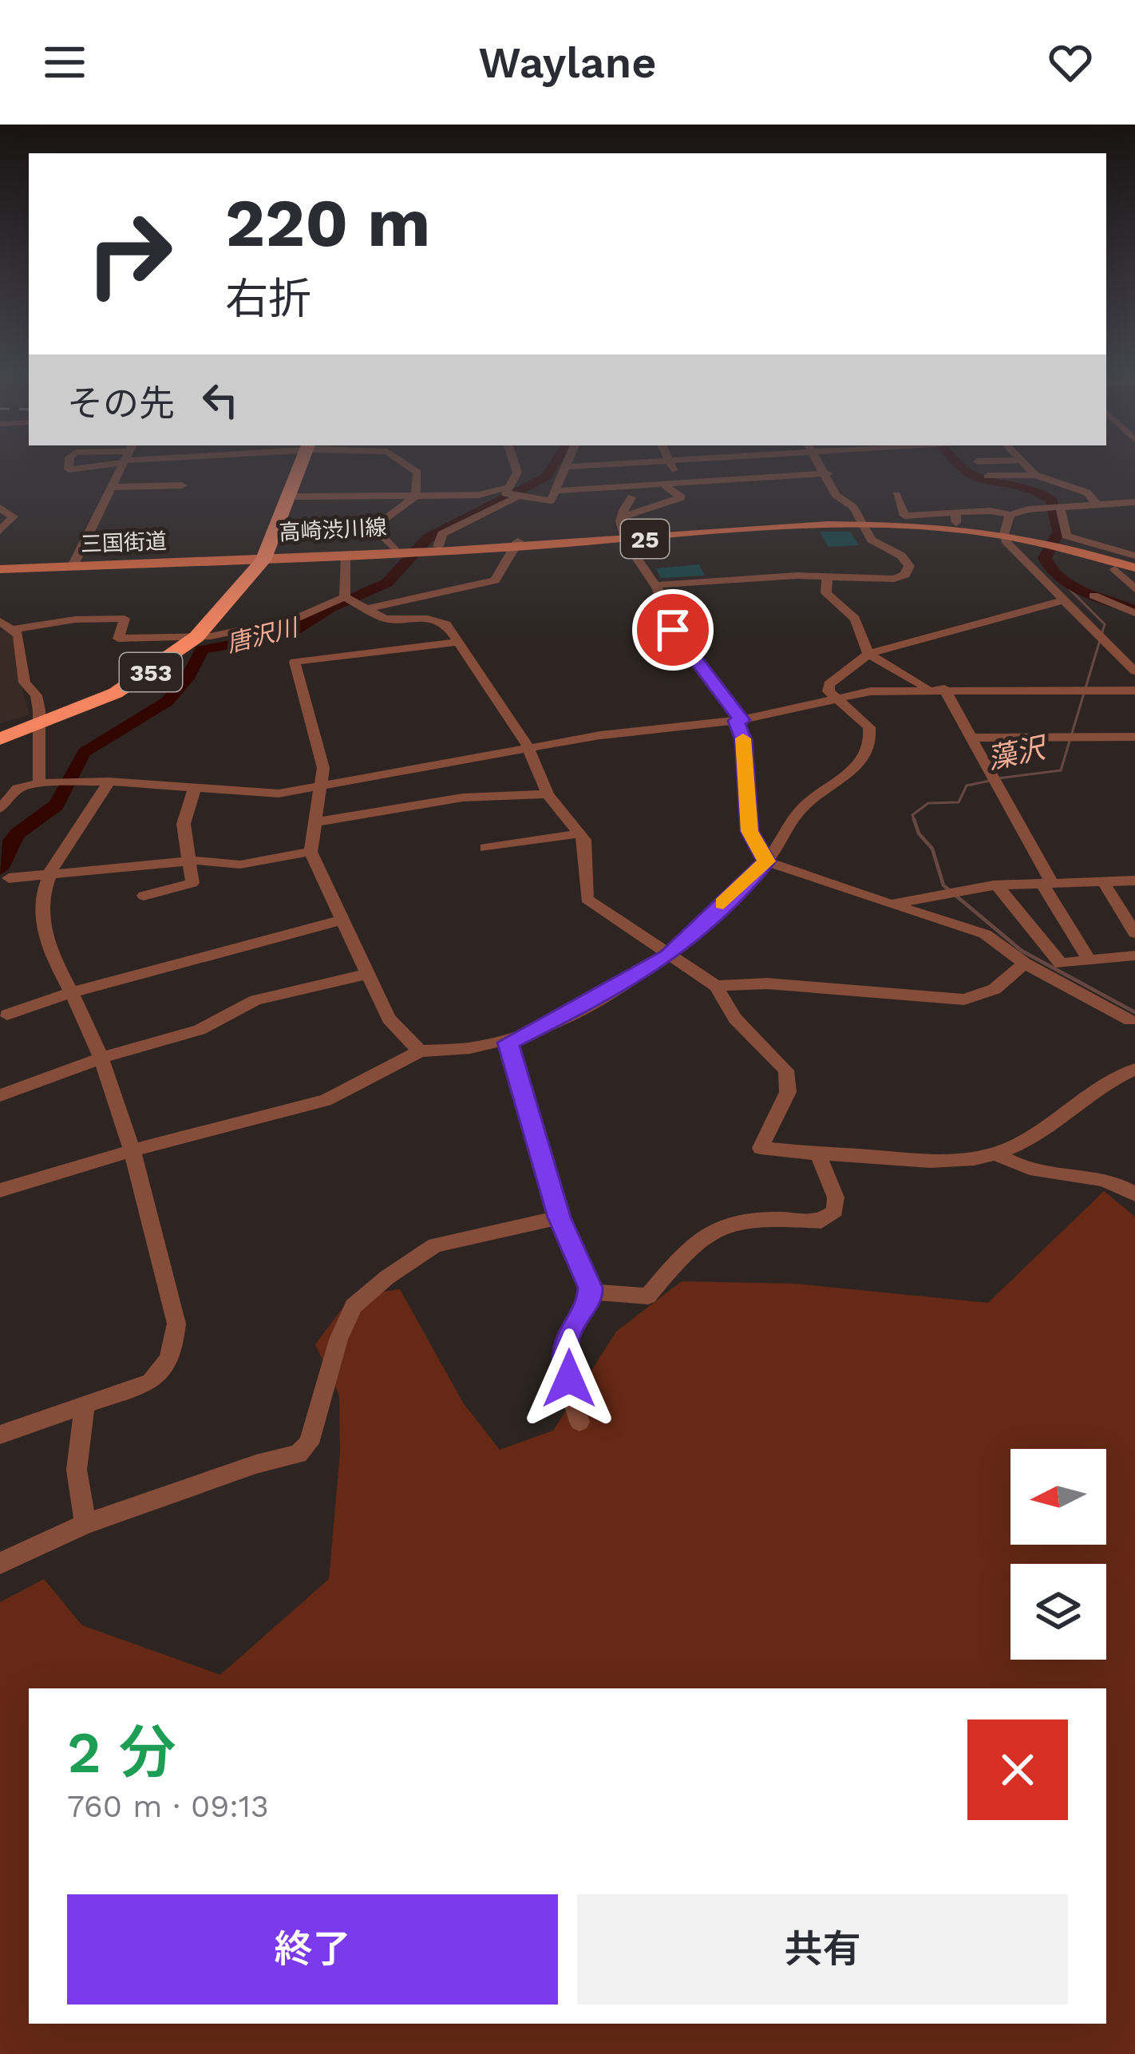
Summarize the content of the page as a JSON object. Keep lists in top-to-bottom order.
{
  "streets": {
    "highway": ["353"],
    "main road": ["高崎渋川線", "25", "三国街道"]
  },
  "crossings": [
    ["高崎渋川線", "25"],
    ["高崎渋川線", "三国街道"],
    ["高崎渋川線", "353"],
    ["三国街道", "353"]
  ],
  "water": ["唐沢川", "藻沢"],
  "north": "left",
  "page": {
    "header": "Waylane",
    "turn": ["220 m", "右折"],
    "then": "その先",
    "heading": ["2 分", "760 m · 09:13"],
    "buttons": ["終了", "共有"]
  }
}
